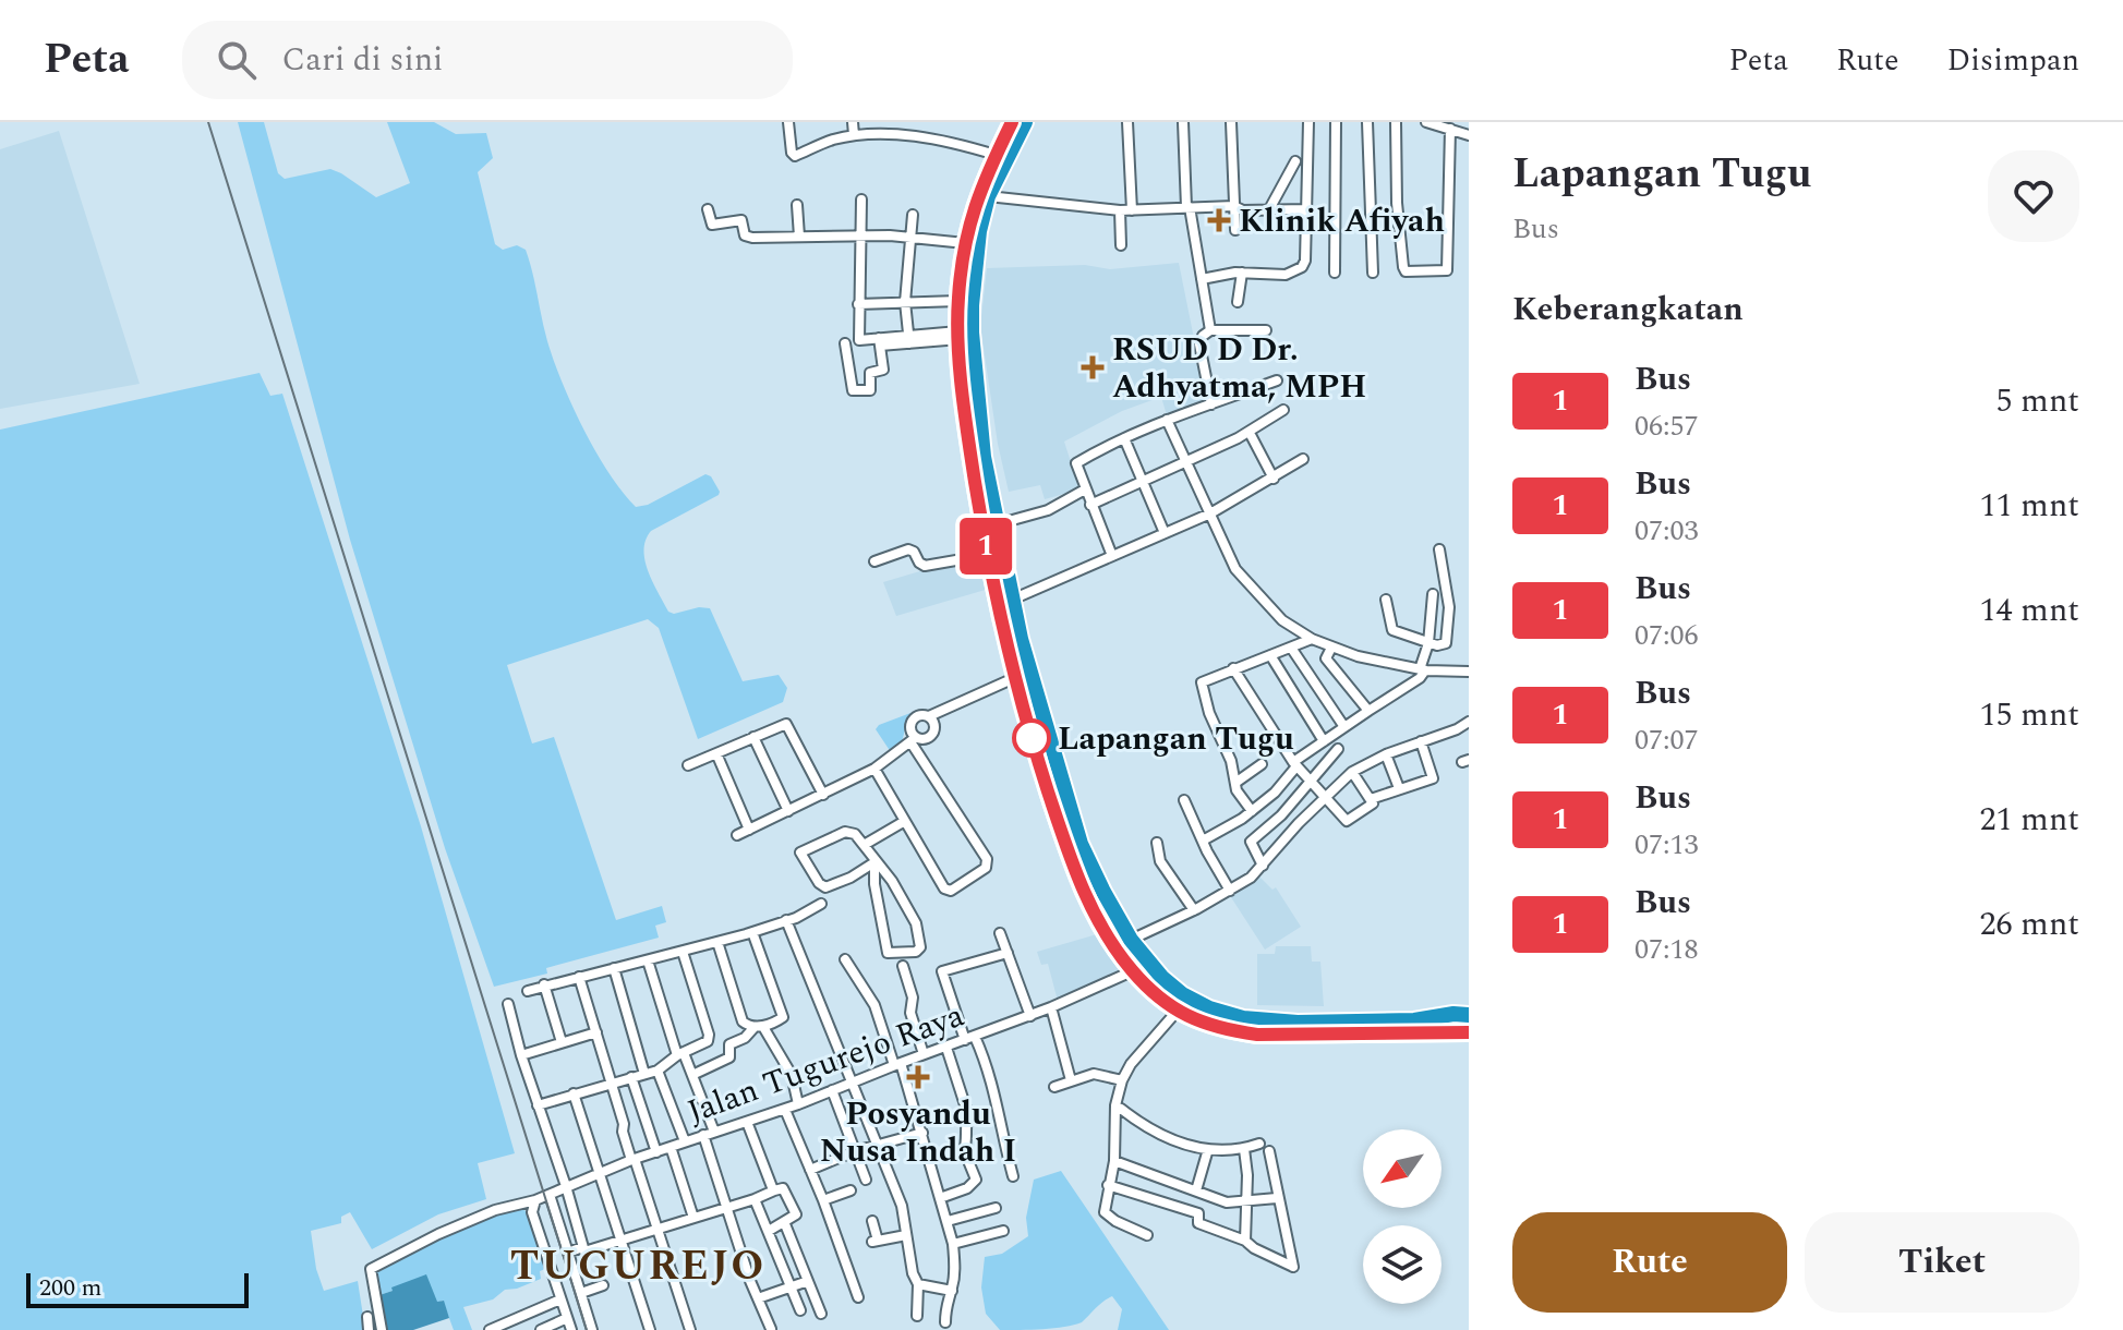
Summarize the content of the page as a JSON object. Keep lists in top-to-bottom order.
{
  "streets": {
    "street": ["Jalan Tugurejo Raya"]
  },
  "districts": ["TUGUREJO"],
  "places": {
    "health": ["Klinik Afiyah", "RSUD D Dr. Adhyatma, MPH", "Posyandu Nusa Indah I"],
    "other": ["Lapangan Tugu"]
  },
  "lines": ["bus line 1"],
  "scale_bar": "200 m",
  "north": "bottom left",
  "page": {
    "header": "Peta",
    "search": "Cari di sini",
    "nav": ["Peta", "Rute", "Disimpan"],
    "on_map": "1",
    "heading": [
      ["Lapangan Tugu", "Bus"],
      "Keberangkatan"
    ],
    "list": [
      {
        "mark": "1",
        "name": "Bus",
        "note": "06:57",
        "value": "5 mnt"
      },
      {
        "mark": "1",
        "name": "Bus",
        "note": "07:03",
        "value": "11 mnt"
      },
      {
        "mark": "1",
        "name": "Bus",
        "note": "07:06",
        "value": "14 mnt"
      },
      {
        "mark": "1",
        "name": "Bus",
        "note": "07:07",
        "value": "15 mnt"
      },
      {
        "mark": "1",
        "name": "Bus",
        "note": "07:13",
        "value": "21 mnt"
      },
      {
        "mark": "1",
        "name": "Bus",
        "note": "07:18",
        "value": "26 mnt"
      }
    ],
    "buttons": ["Rute", "Tiket"],
    "scale": "200 m"
  }
}
